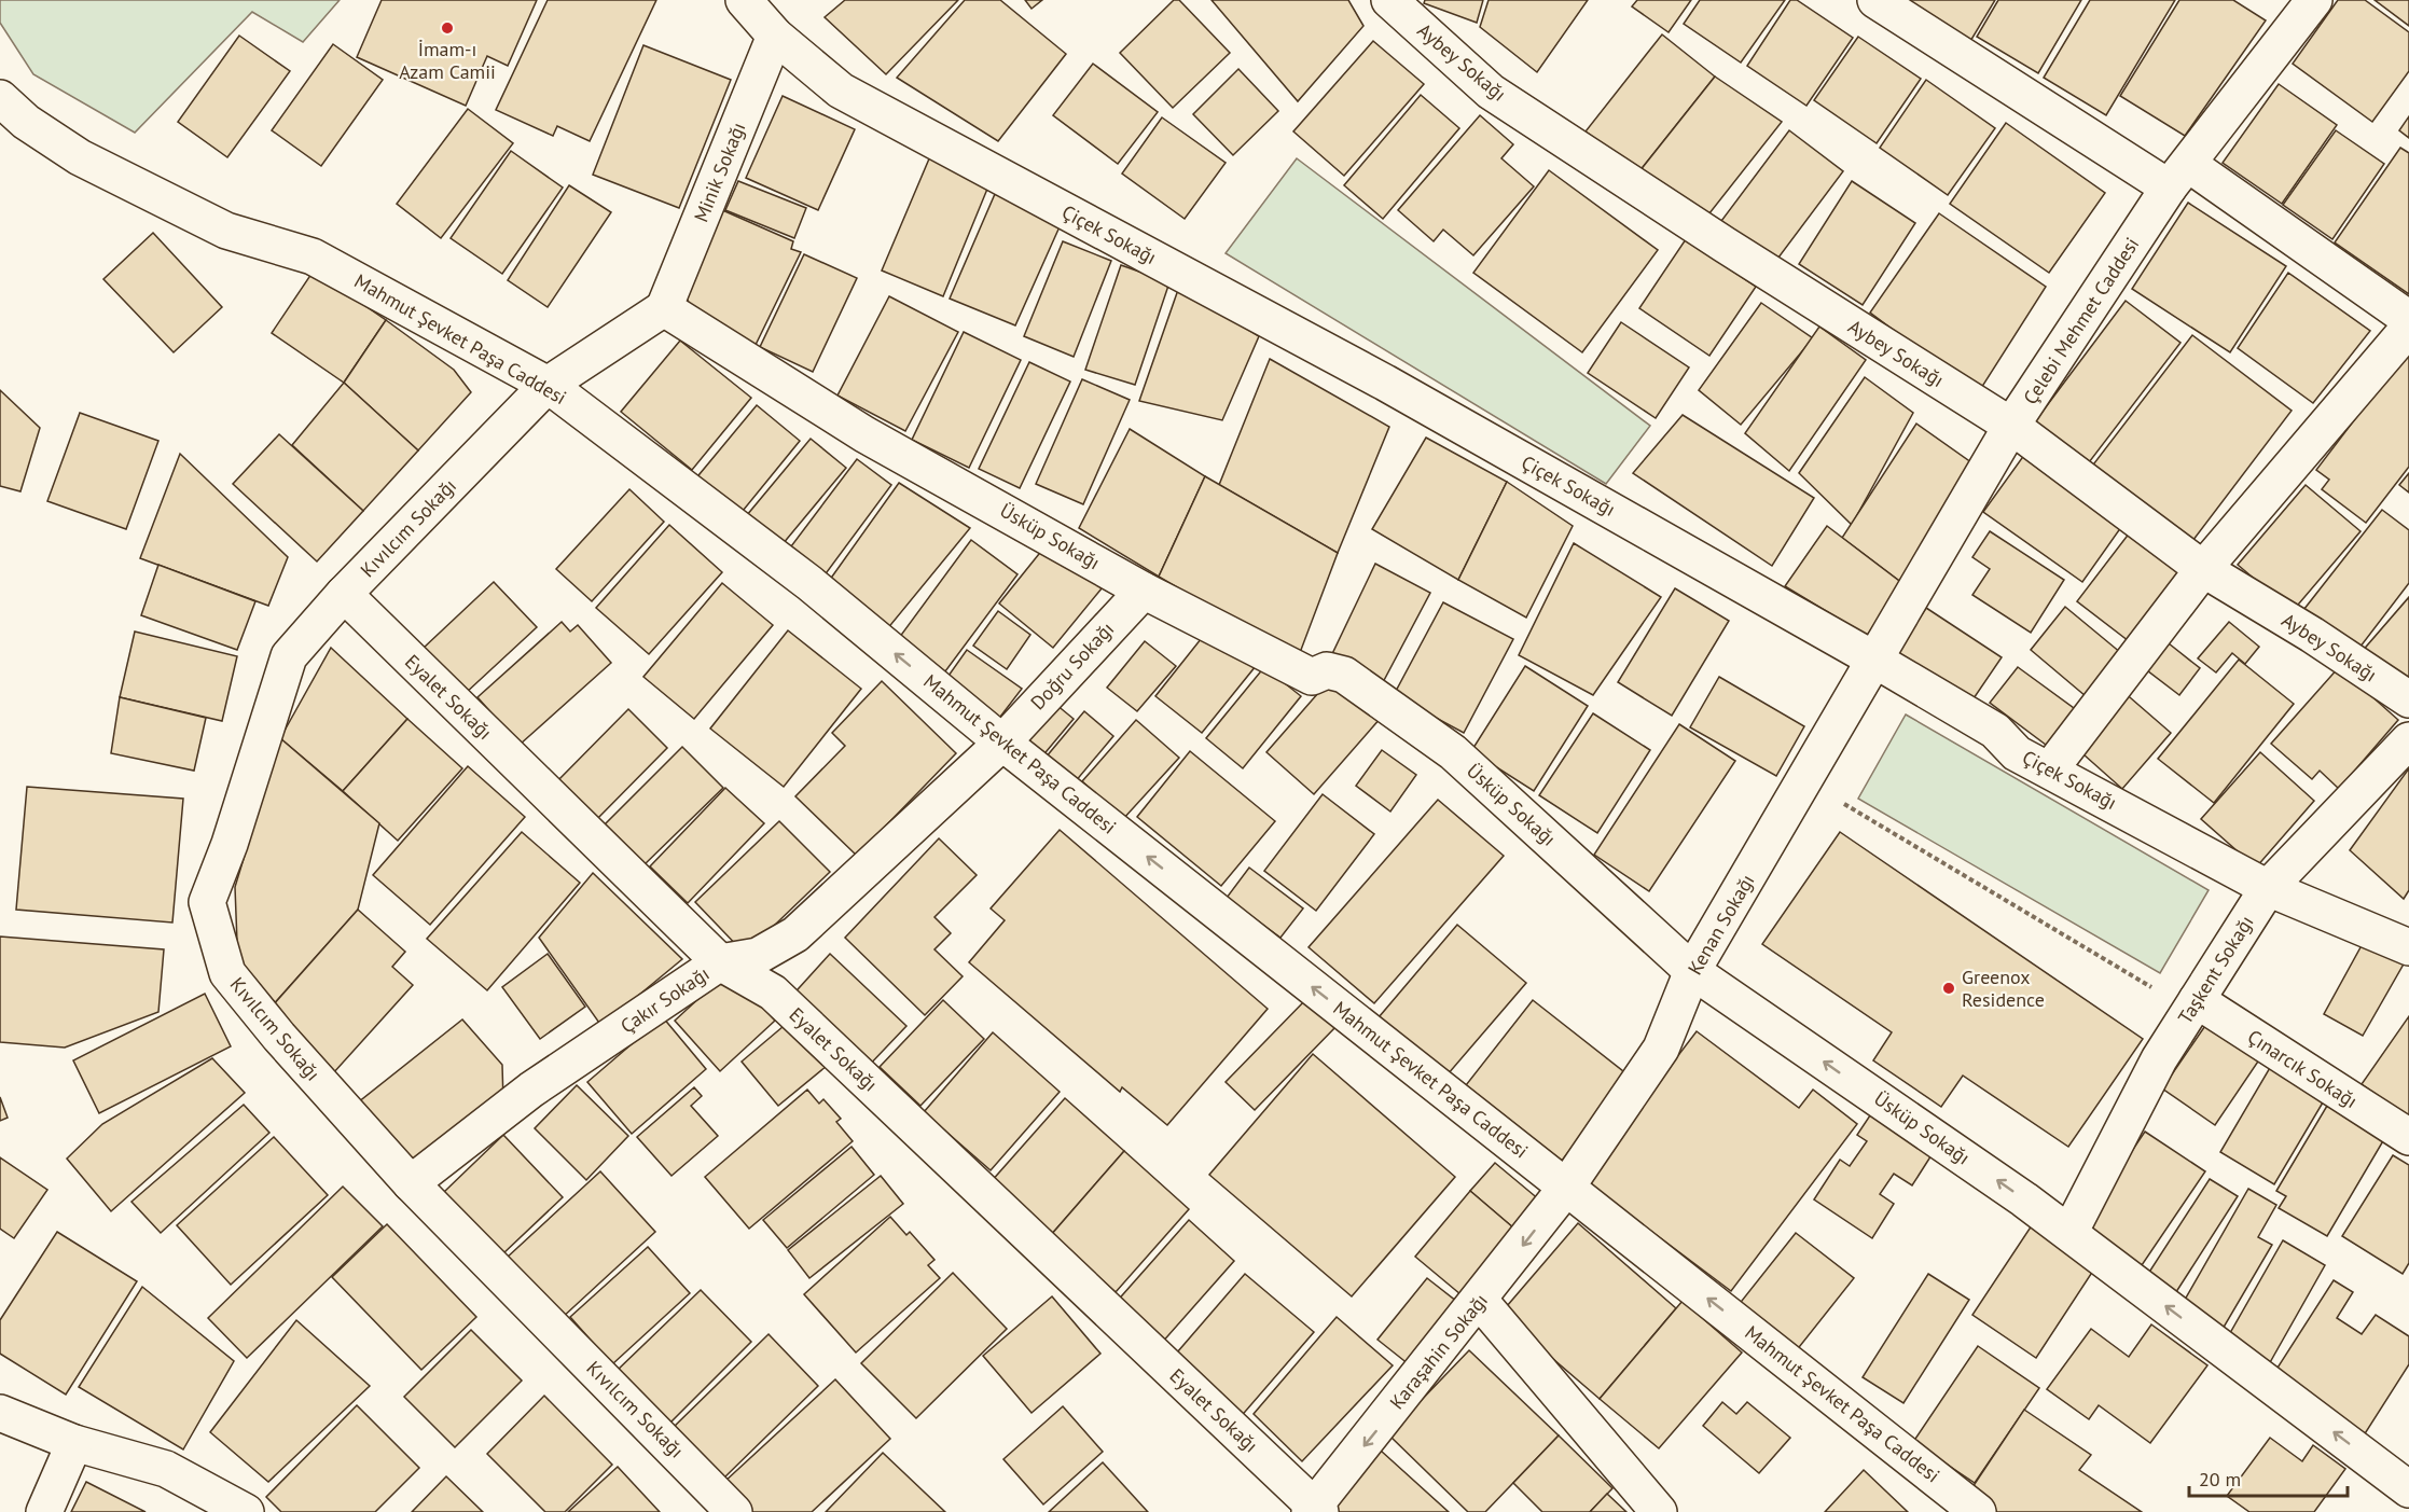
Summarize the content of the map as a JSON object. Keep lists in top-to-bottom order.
{
  "streets": {
    "street": [
      "Aybey Sokağı",
      "Minik Sokağı",
      "Çiçek Sokağı",
      "Çelebi Mehmet Caddesi",
      "Mahmut Şevket Paşa Caddesi",
      "Kıvılcım Sokağı",
      "Üsküp Sokağı",
      "Doğru Sokağı",
      "Eyalet Sokağı",
      "Kenan Sokağı",
      "Taşkent Sokağı",
      "Çakır Sokağı",
      "Çınarcık Sokağı",
      "Karaşahin Sokağı"
    ]
  },
  "crossings": [
    ["Aybey Sokağı", "Çelebi Mehmet Caddesi"],
    ["Minik Sokağı", "Çiçek Sokağı"],
    ["Minik Sokağı", "Üsküp Sokağı"],
    ["Çiçek Sokağı", "Çelebi Mehmet Caddesi"],
    ["Çiçek Sokağı", "Kenan Sokağı"],
    ["Çiçek Sokağı", "Taşkent Sokağı"],
    ["Çelebi Mehmet Caddesi", "Kenan Sokağı"],
    ["Mahmut Şevket Paşa Caddesi", "Kıvılcım Sokağı"],
    ["Mahmut Şevket Paşa Caddesi", "Doğru Sokağı"],
    ["Mahmut Şevket Paşa Caddesi", "Kenan Sokağı"],
    ["Mahmut Şevket Paşa Caddesi", "Çakır Sokağı"],
    ["Mahmut Şevket Paşa Caddesi", "Karaşahin Sokağı"],
    ["Kıvılcım Sokağı", "Eyalet Sokağı"],
    ["Kıvılcım Sokağı", "Çakır Sokağı"],
    ["Üsküp Sokağı", "Doğru Sokağı"],
    ["Üsküp Sokağı", "Kenan Sokağı"],
    ["Üsküp Sokağı", "Taşkent Sokağı"],
    ["Doğru Sokağı", "Çakır Sokağı"],
    ["Eyalet Sokağı", "Çakır Sokağı"],
    ["Eyalet Sokağı", "Karaşahin Sokağı"],
    ["Kenan Sokağı", "Karaşahin Sokağı"],
    ["Taşkent Sokağı", "Çınarcık Sokağı"]
  ],
  "one_way": ["Mahmut Şevket Paşa Caddesi", "Üsküp Sokağı", "Karaşahin Sokağı"],
  "places": ["İmam-ı Azam Camii", "Greenox Residence"],
  "scale_bar": "20 m"
}
